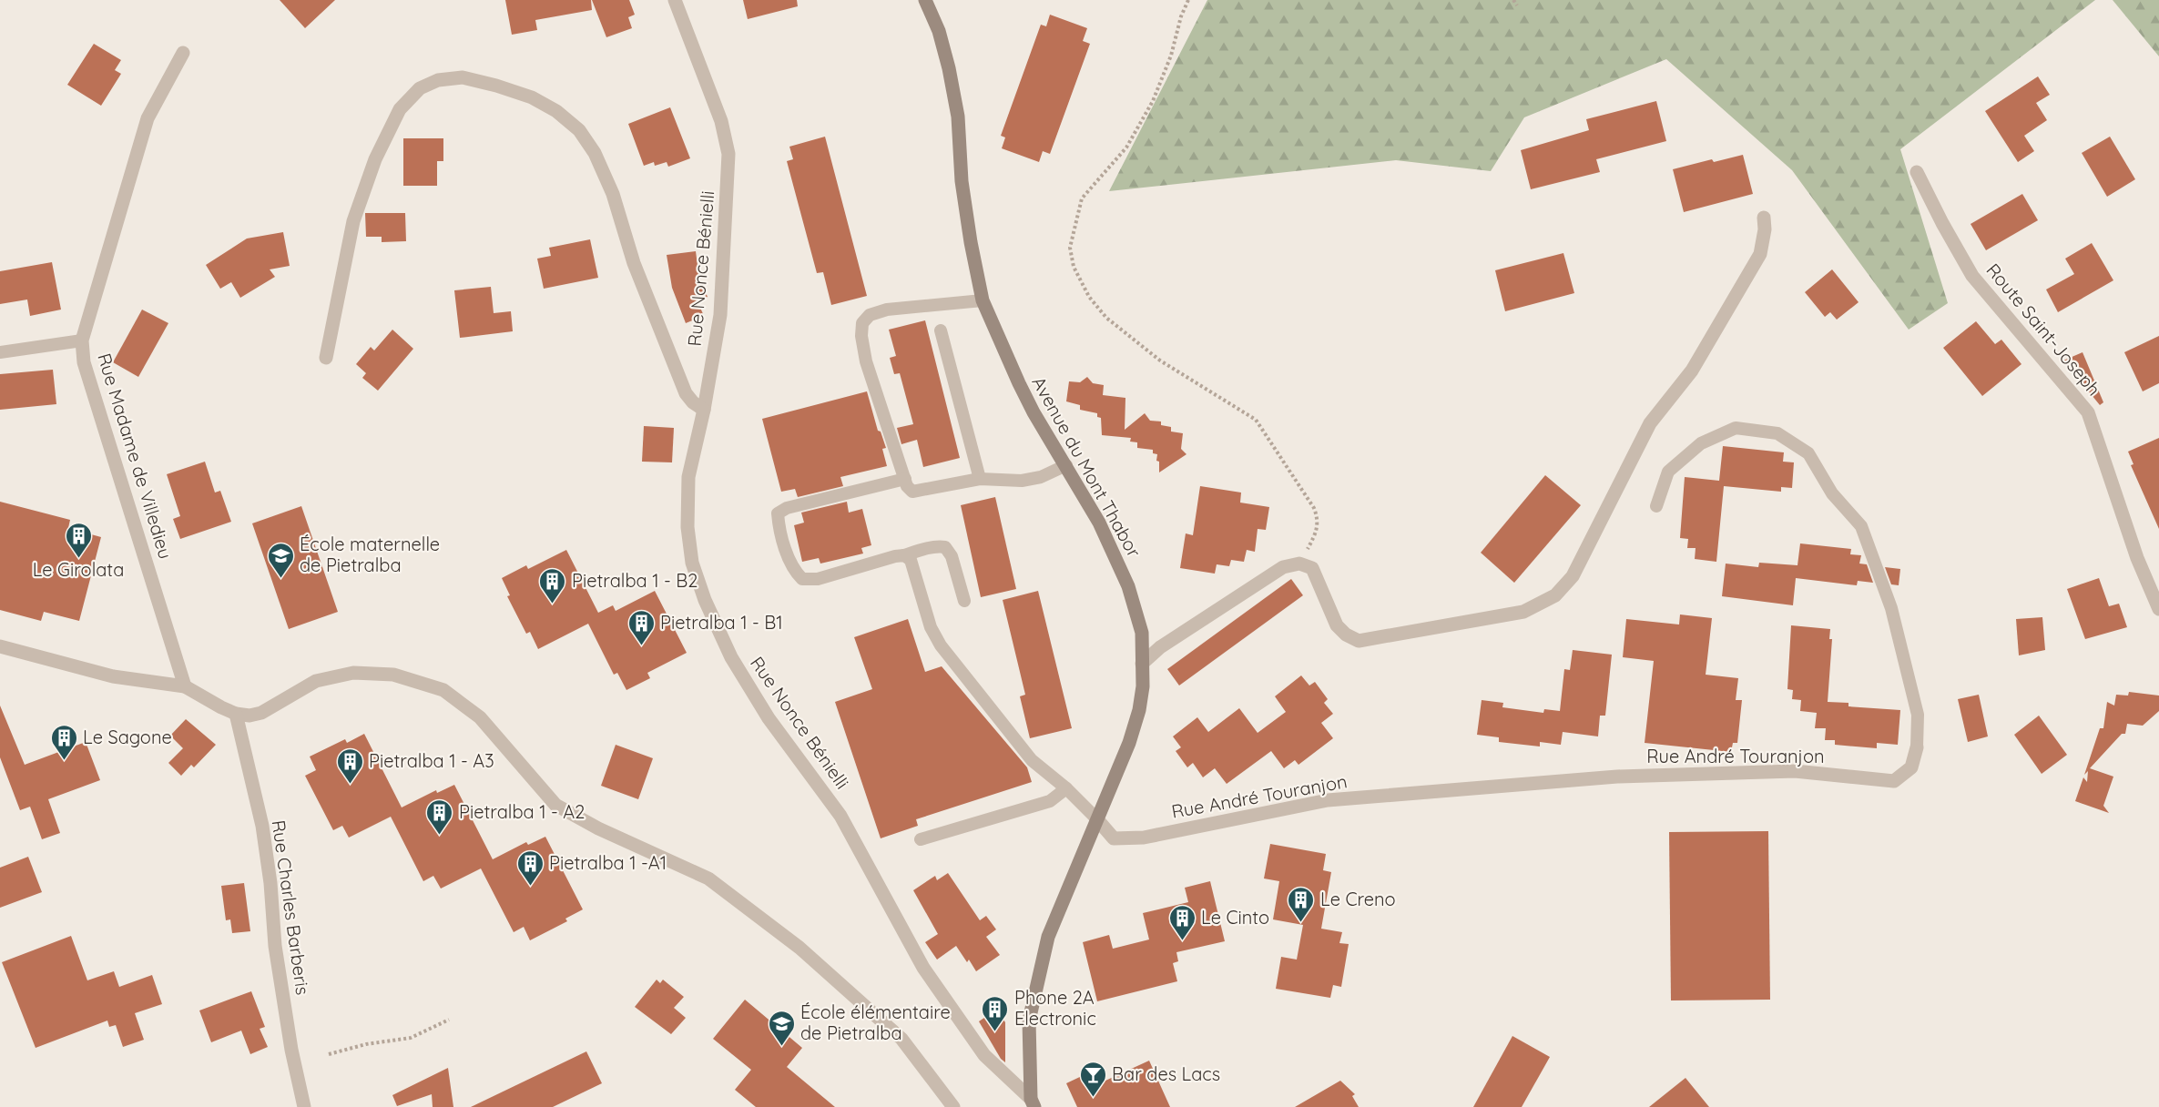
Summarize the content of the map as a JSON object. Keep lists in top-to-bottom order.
{
  "streets": {
    "street": [
      "Rue Nonce Bénielli",
      "Route Saint-Joseph",
      "Rue Madame de Villedieu",
      "Avenue du Mont Thabor",
      "Rue André Touranjon",
      "Rue Charles Barberis"
    ]
  },
  "crossings": [
    ["Rue Nonce Bénielli", "Avenue du Mont Thabor"],
    ["Avenue du Mont Thabor", "Rue André Touranjon"]
  ],
  "places": {
    "building": [
      "Le Girolata",
      "Pietralba 1 - B2",
      "Pietralba 1 - B1",
      "Le Sagone",
      "Pietralba 1 - A3",
      "Pietralba 1 - A2",
      "Pietralba 1 -A1",
      "Le Creno",
      "Le Cinto",
      "Phone 2A Electronic"
    ],
    "school or university": ["École maternelle de Pietralba", "École élémentaire de Pietralba"],
    "bar": ["Bar des Lacs"]
  }
}
